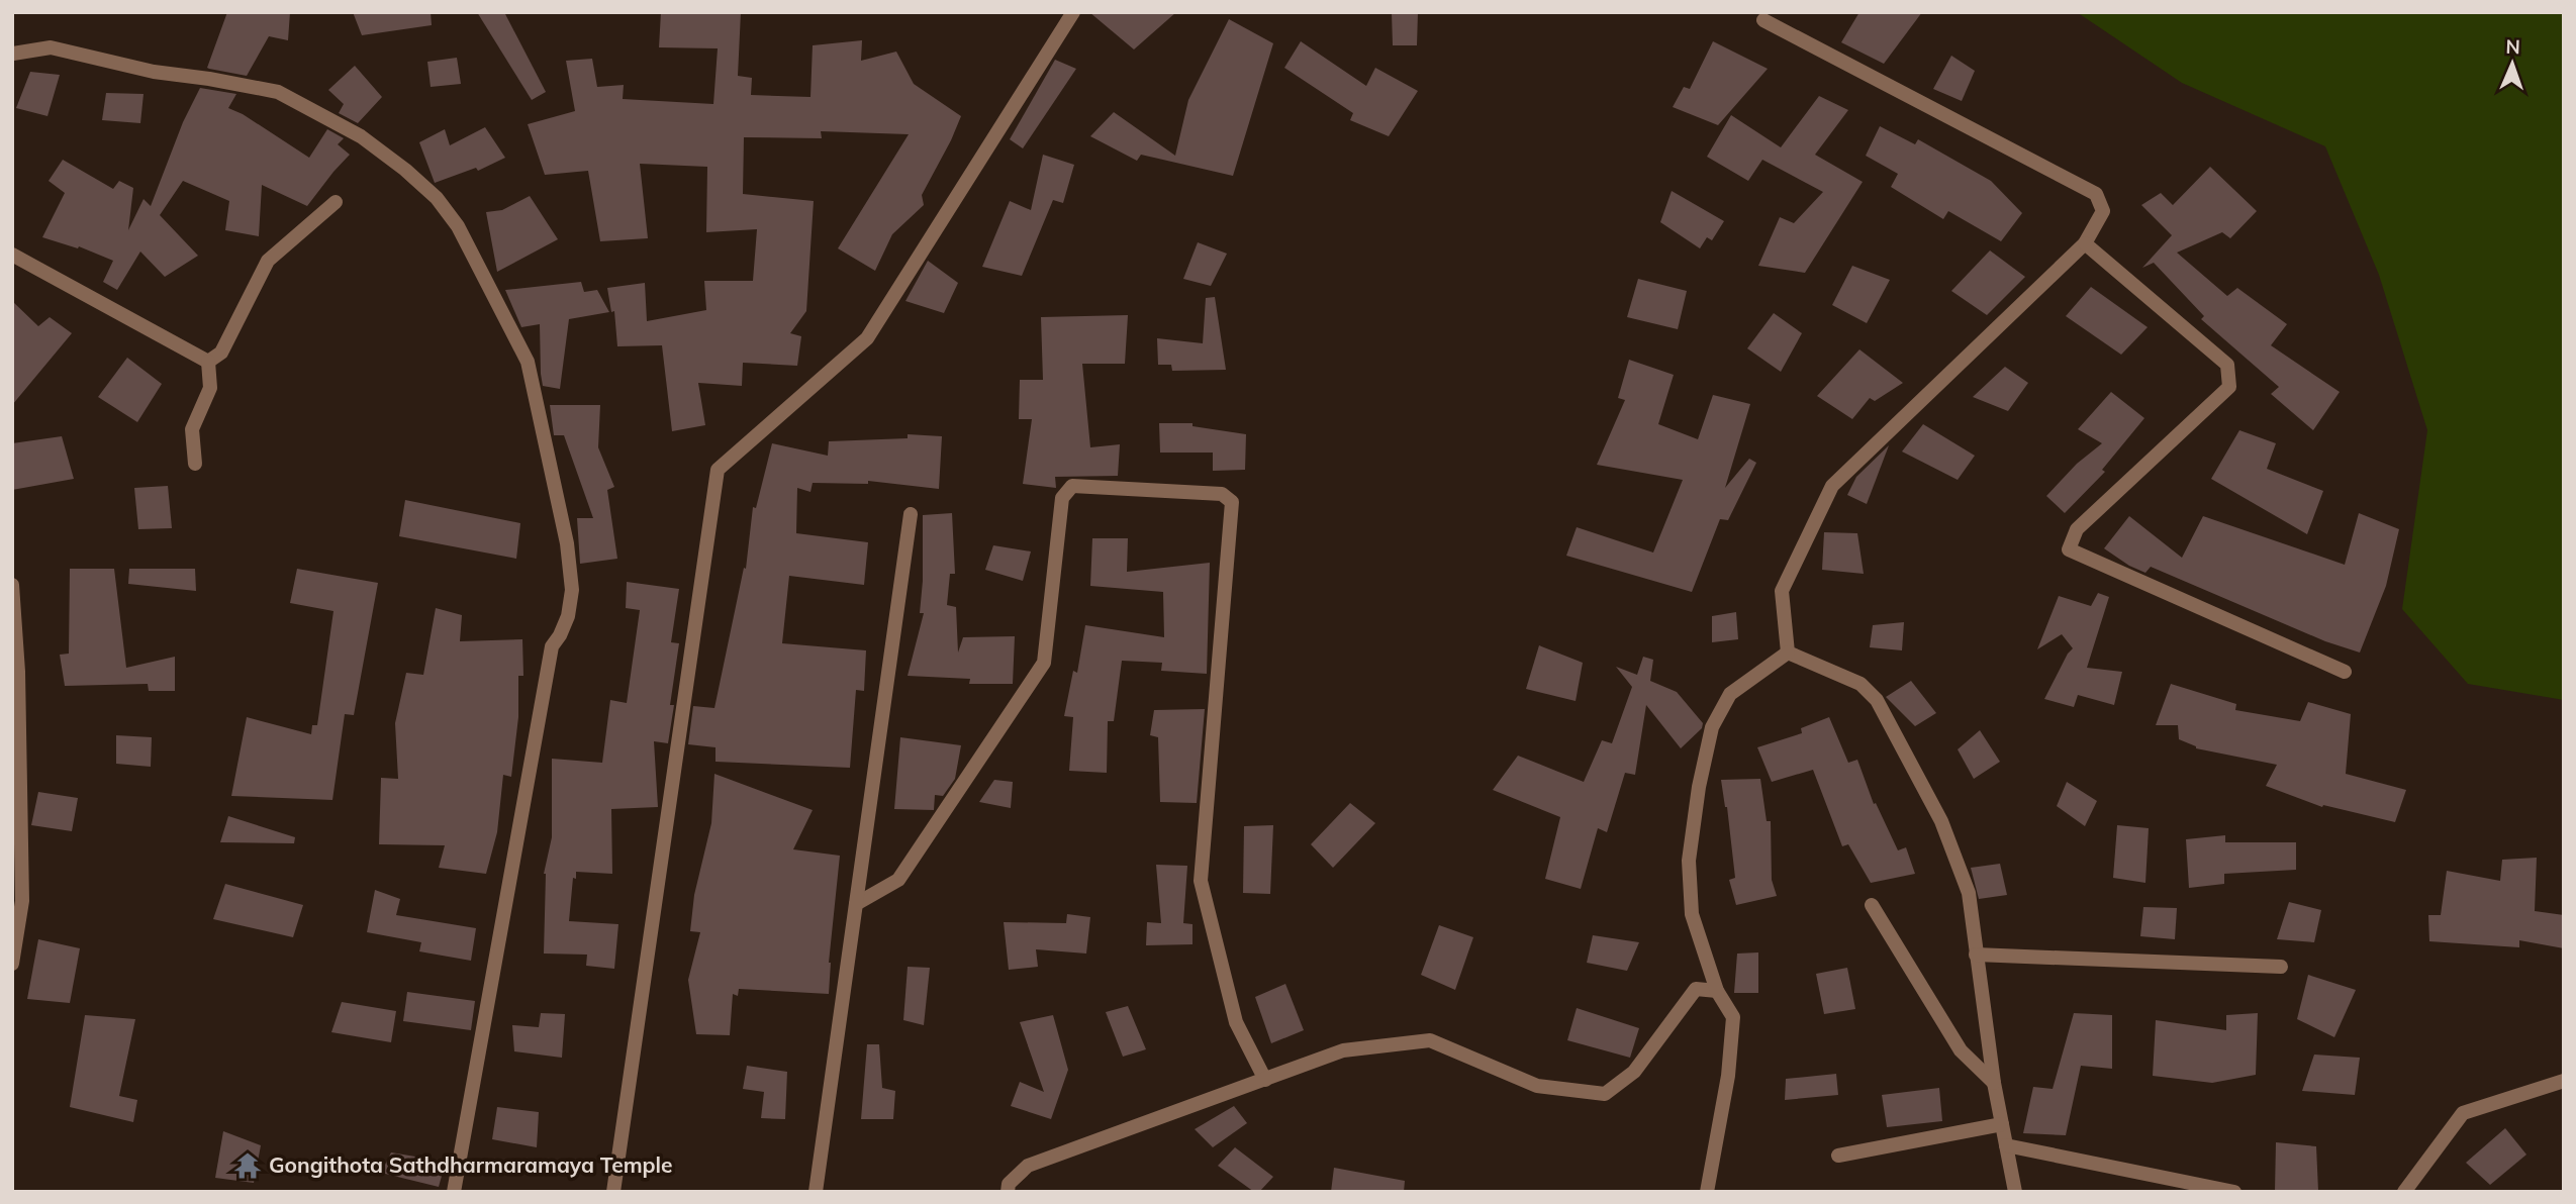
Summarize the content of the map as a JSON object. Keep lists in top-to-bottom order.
{
  "places": {
    "temple": ["Gongithota Sathdharmaramaya Temple"]
  },
  "north": "top"
}
